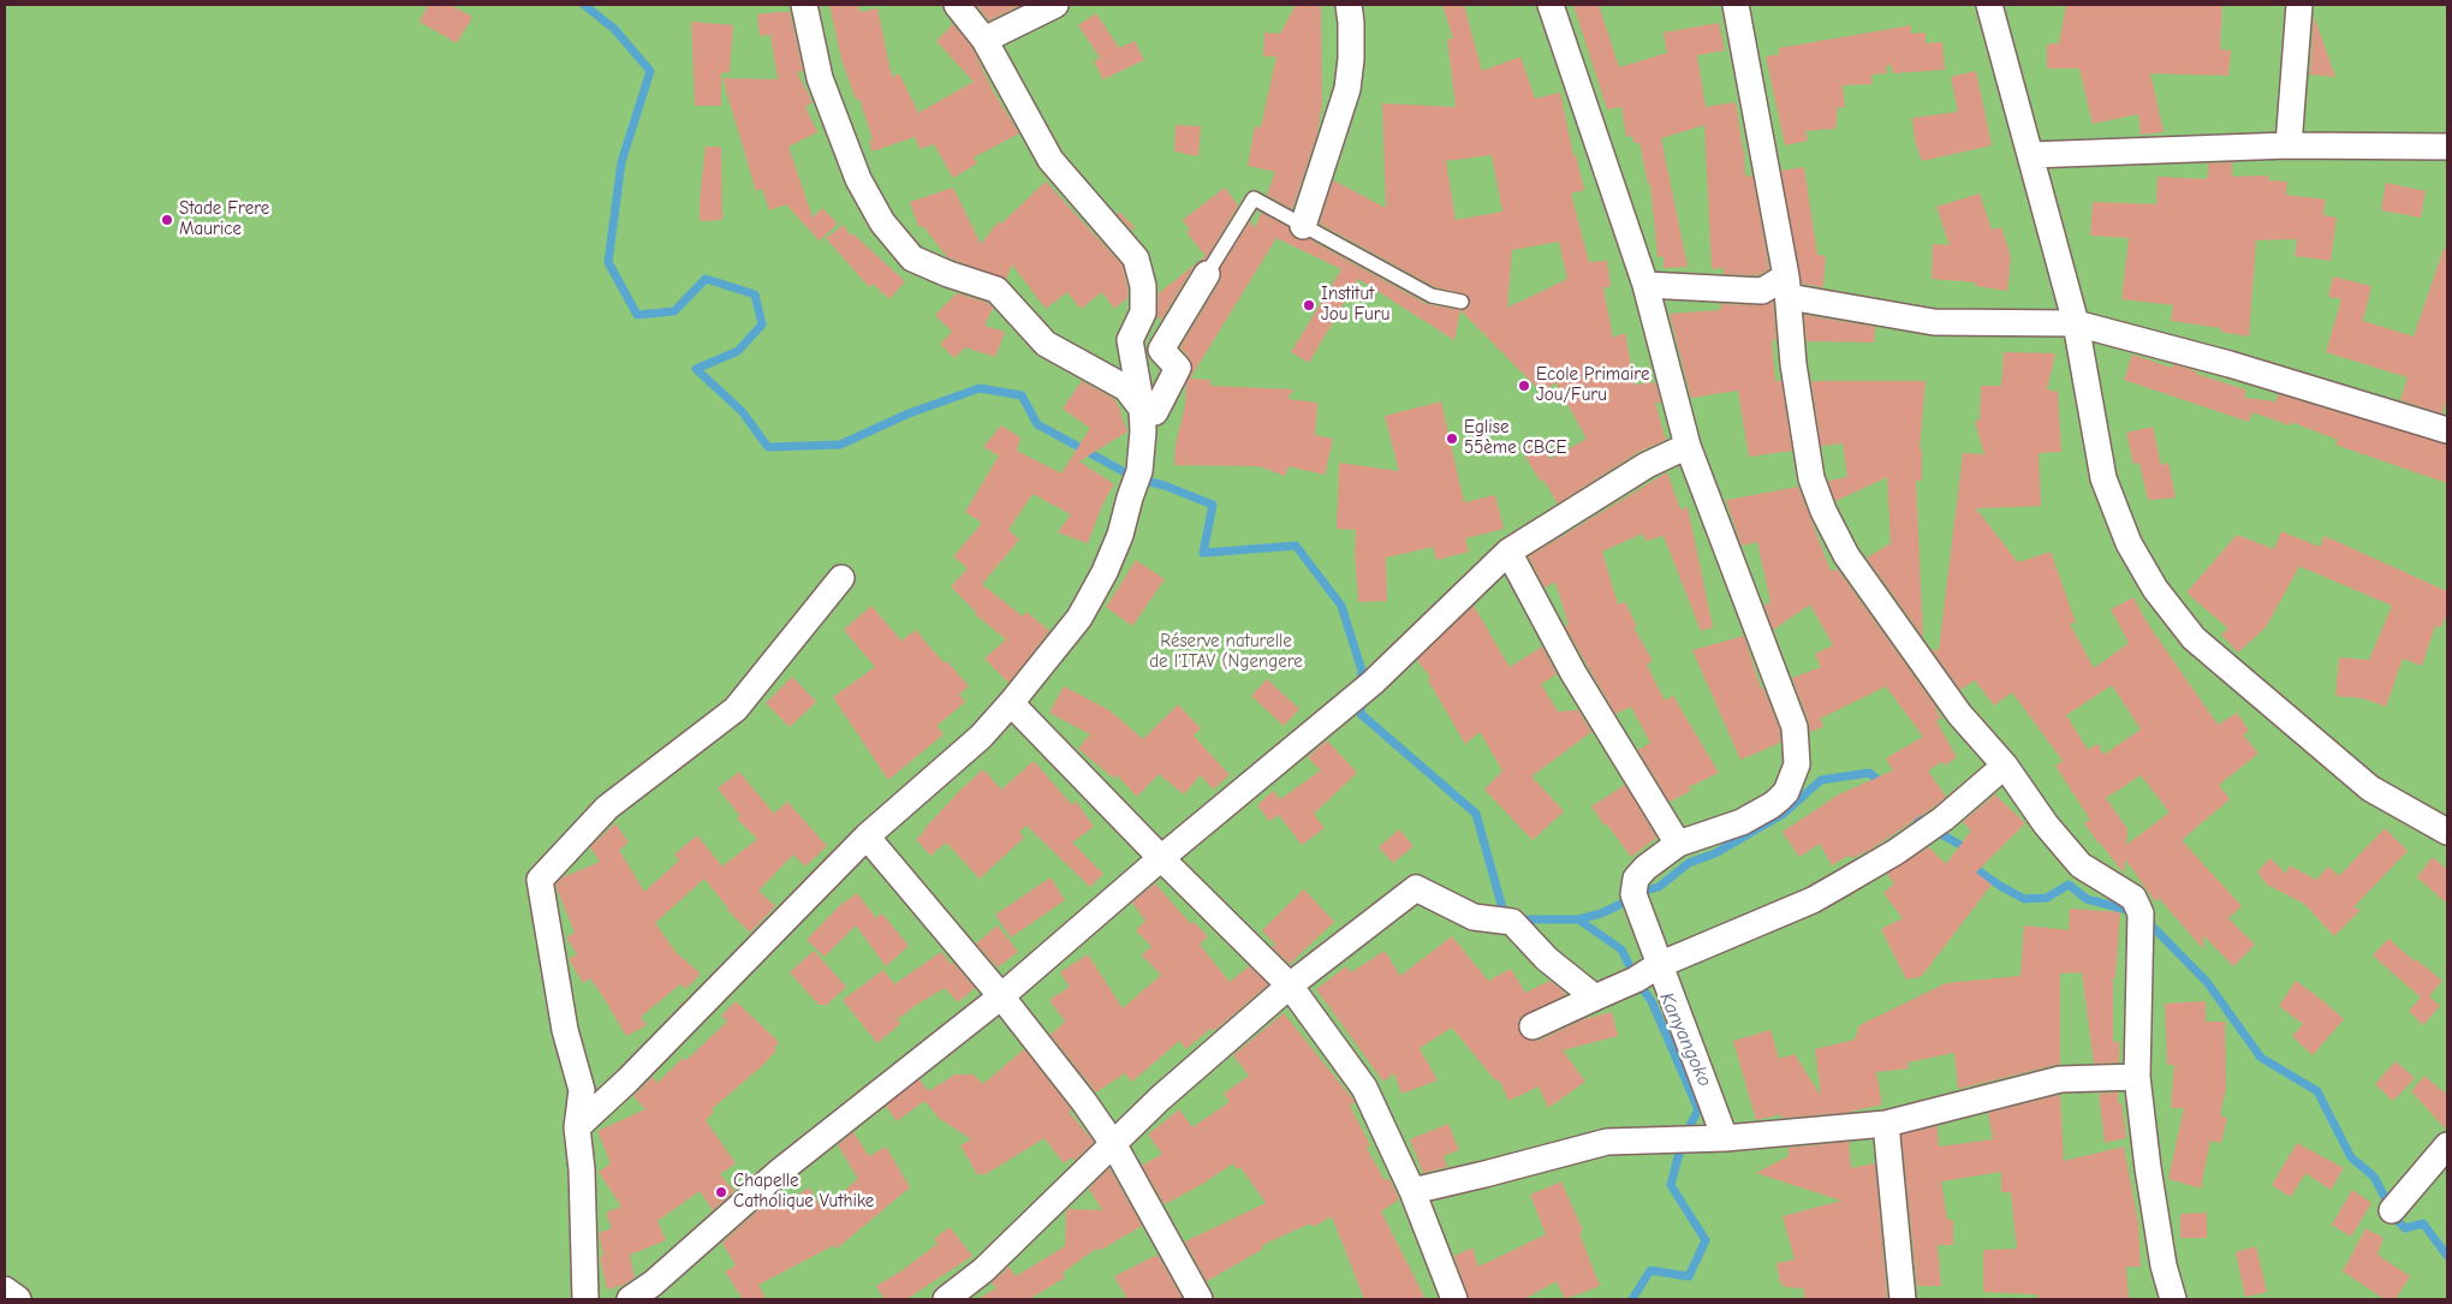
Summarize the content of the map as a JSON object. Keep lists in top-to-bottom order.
{
  "water": ["Kanyangoko"],
  "parks": ["Réserve naturelle de l'ITAV (Ngengere"],
  "places": [
    "Stade Frere Maurice",
    "Institut Jou Furu",
    "Ecole Primaire Jou/Furu",
    "Eglise 55ème CBCE",
    "Chapelle Catholique Vuthike"
  ]
}
